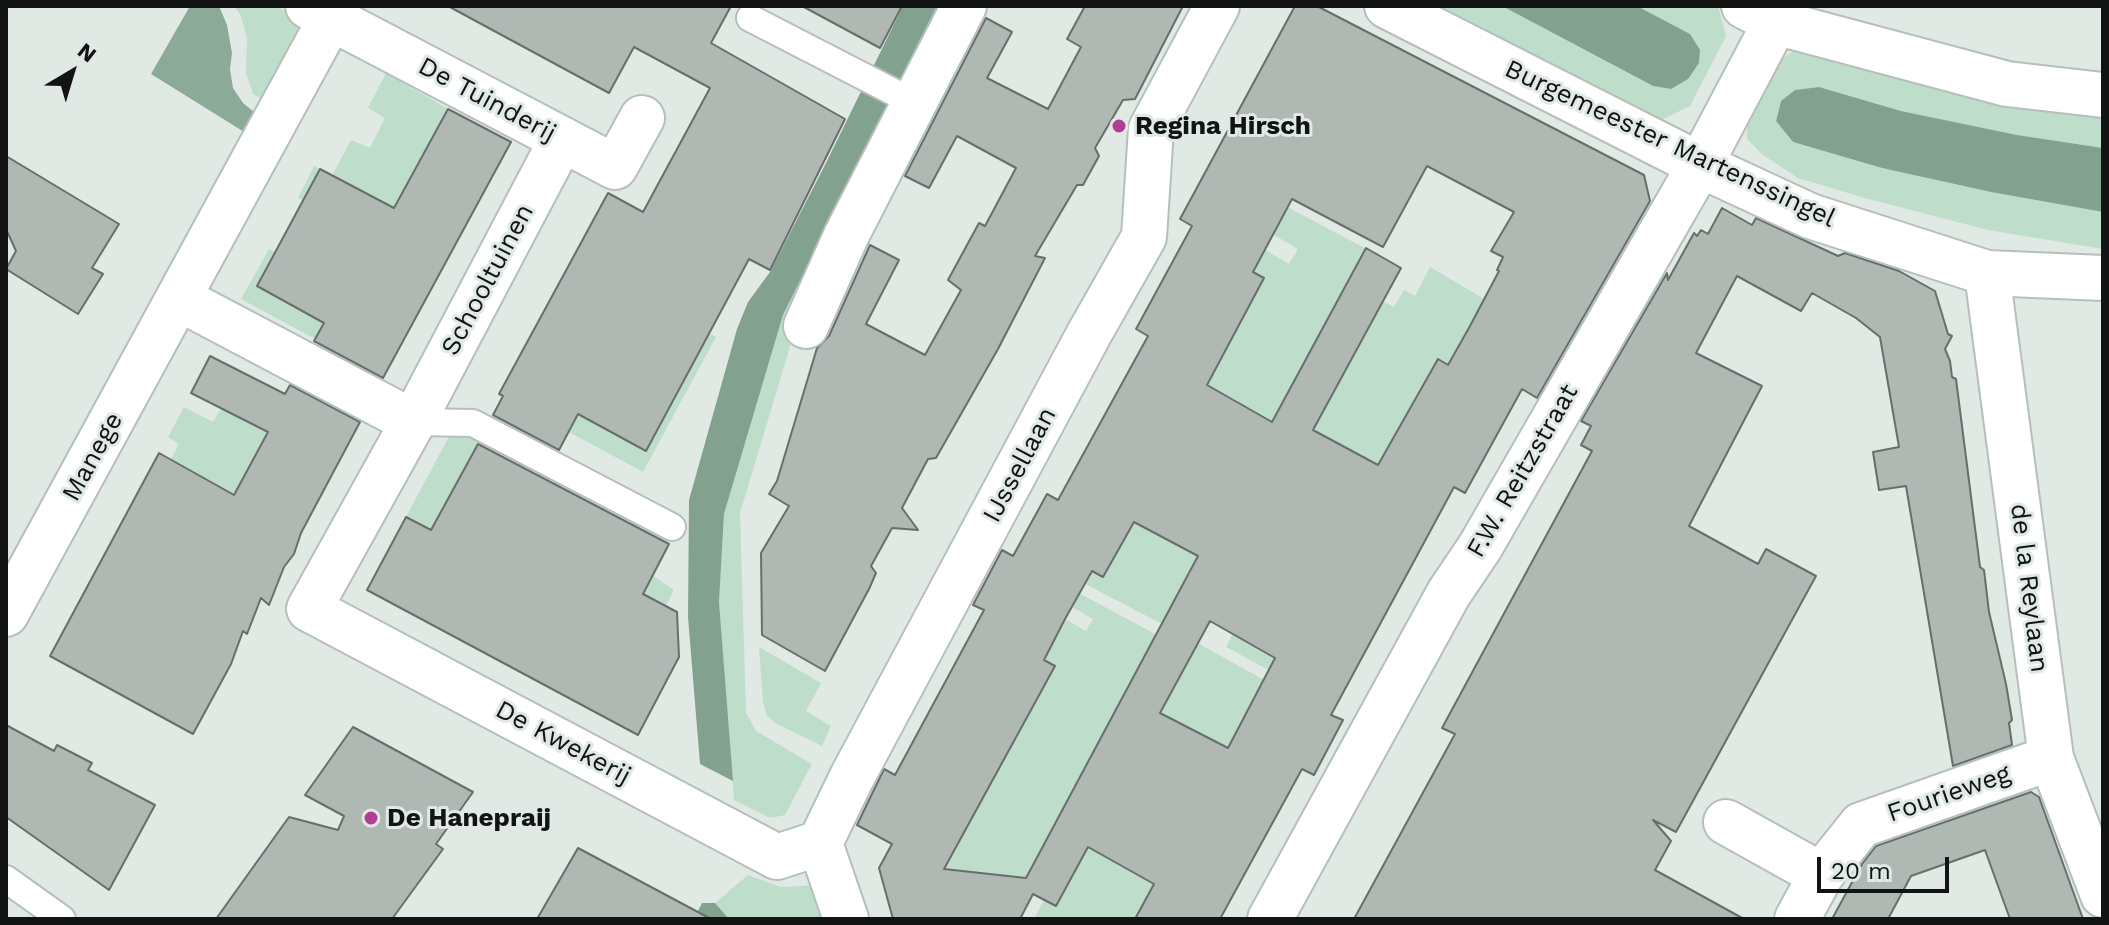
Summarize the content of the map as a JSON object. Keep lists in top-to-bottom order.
{
  "streets": {
    "street": [
      "De Tuinderij",
      "Burgemeester Martenssingel",
      "Schooltuinen",
      "Manege",
      "IJssellaan",
      "F.W. Reitzstraat",
      "de la Reylaan",
      "De Kwekerij",
      "Fourieweg"
    ]
  },
  "crossings": [
    ["De Tuinderij", "Schooltuinen"],
    ["De Tuinderij", "Manege"],
    ["Burgemeester Martenssingel", "F.W. Reitzstraat"],
    ["Burgemeester Martenssingel", "de la Reylaan"],
    ["Schooltuinen", "De Kwekerij"],
    ["IJssellaan", "De Kwekerij"],
    ["de la Reylaan", "Fourieweg"]
  ],
  "places": ["Regina Hirsch", "De Hanepraij"],
  "scale_bar": "20 m",
  "north": "top right"
}
